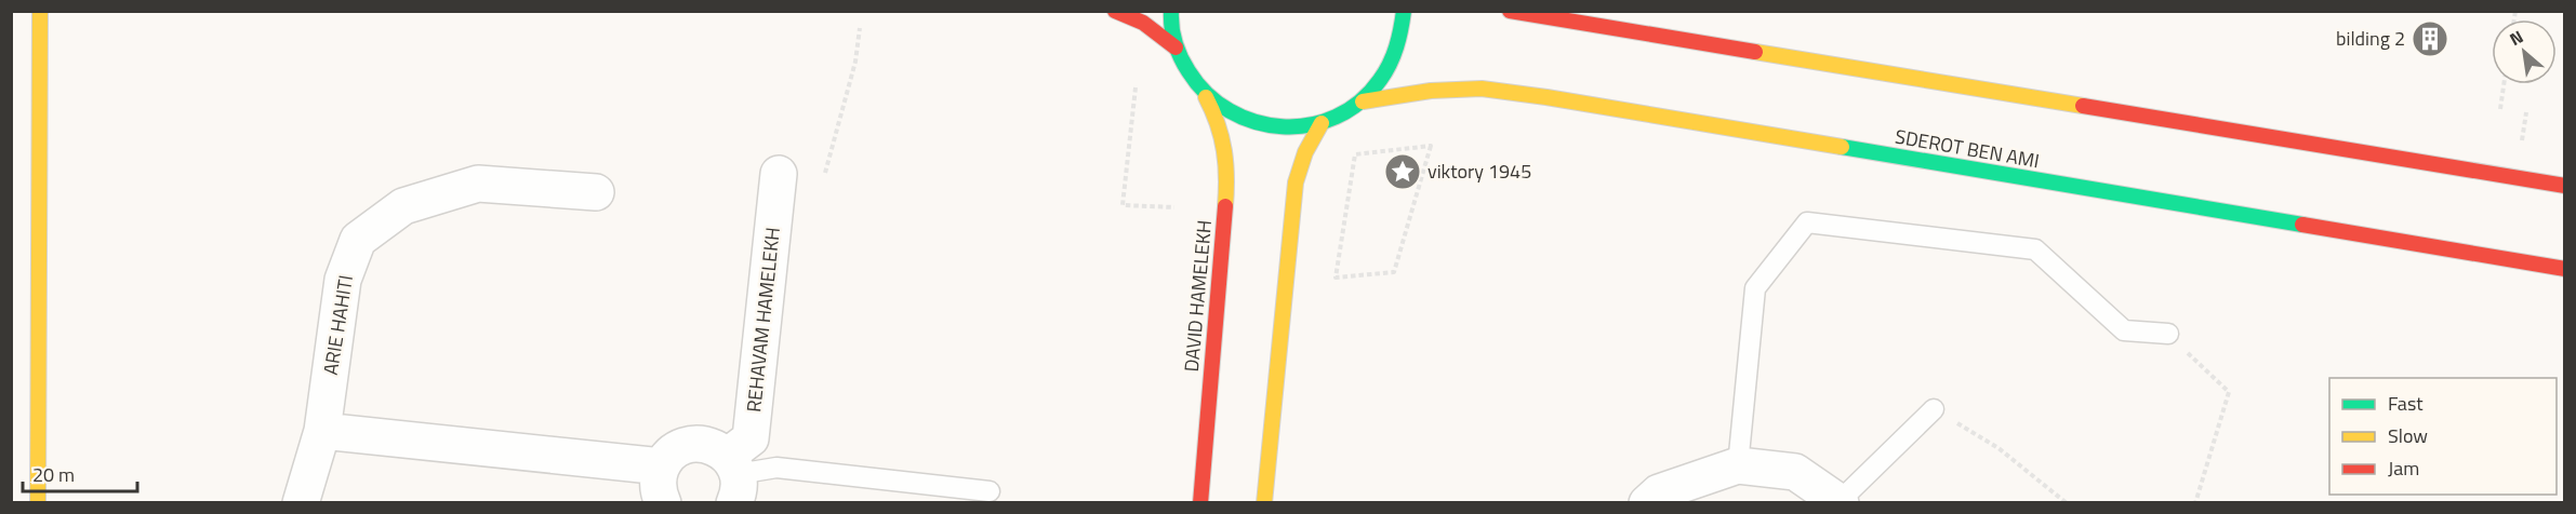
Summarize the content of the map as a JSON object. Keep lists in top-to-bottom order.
{
  "streets": {
    "main road": ["SDEROT BEN AMI", "DAVID HAMELEKH"],
    "street": ["REHAVAM HAMELEKH", "ARIE HAHITI"]
  },
  "places": {
    "building": ["bilding 2"],
    "place": ["viktory 1945"]
  },
  "legend": ["Fast", "Slow", "Jam"],
  "scale_bar": "20 m",
  "north": "top left"
}
